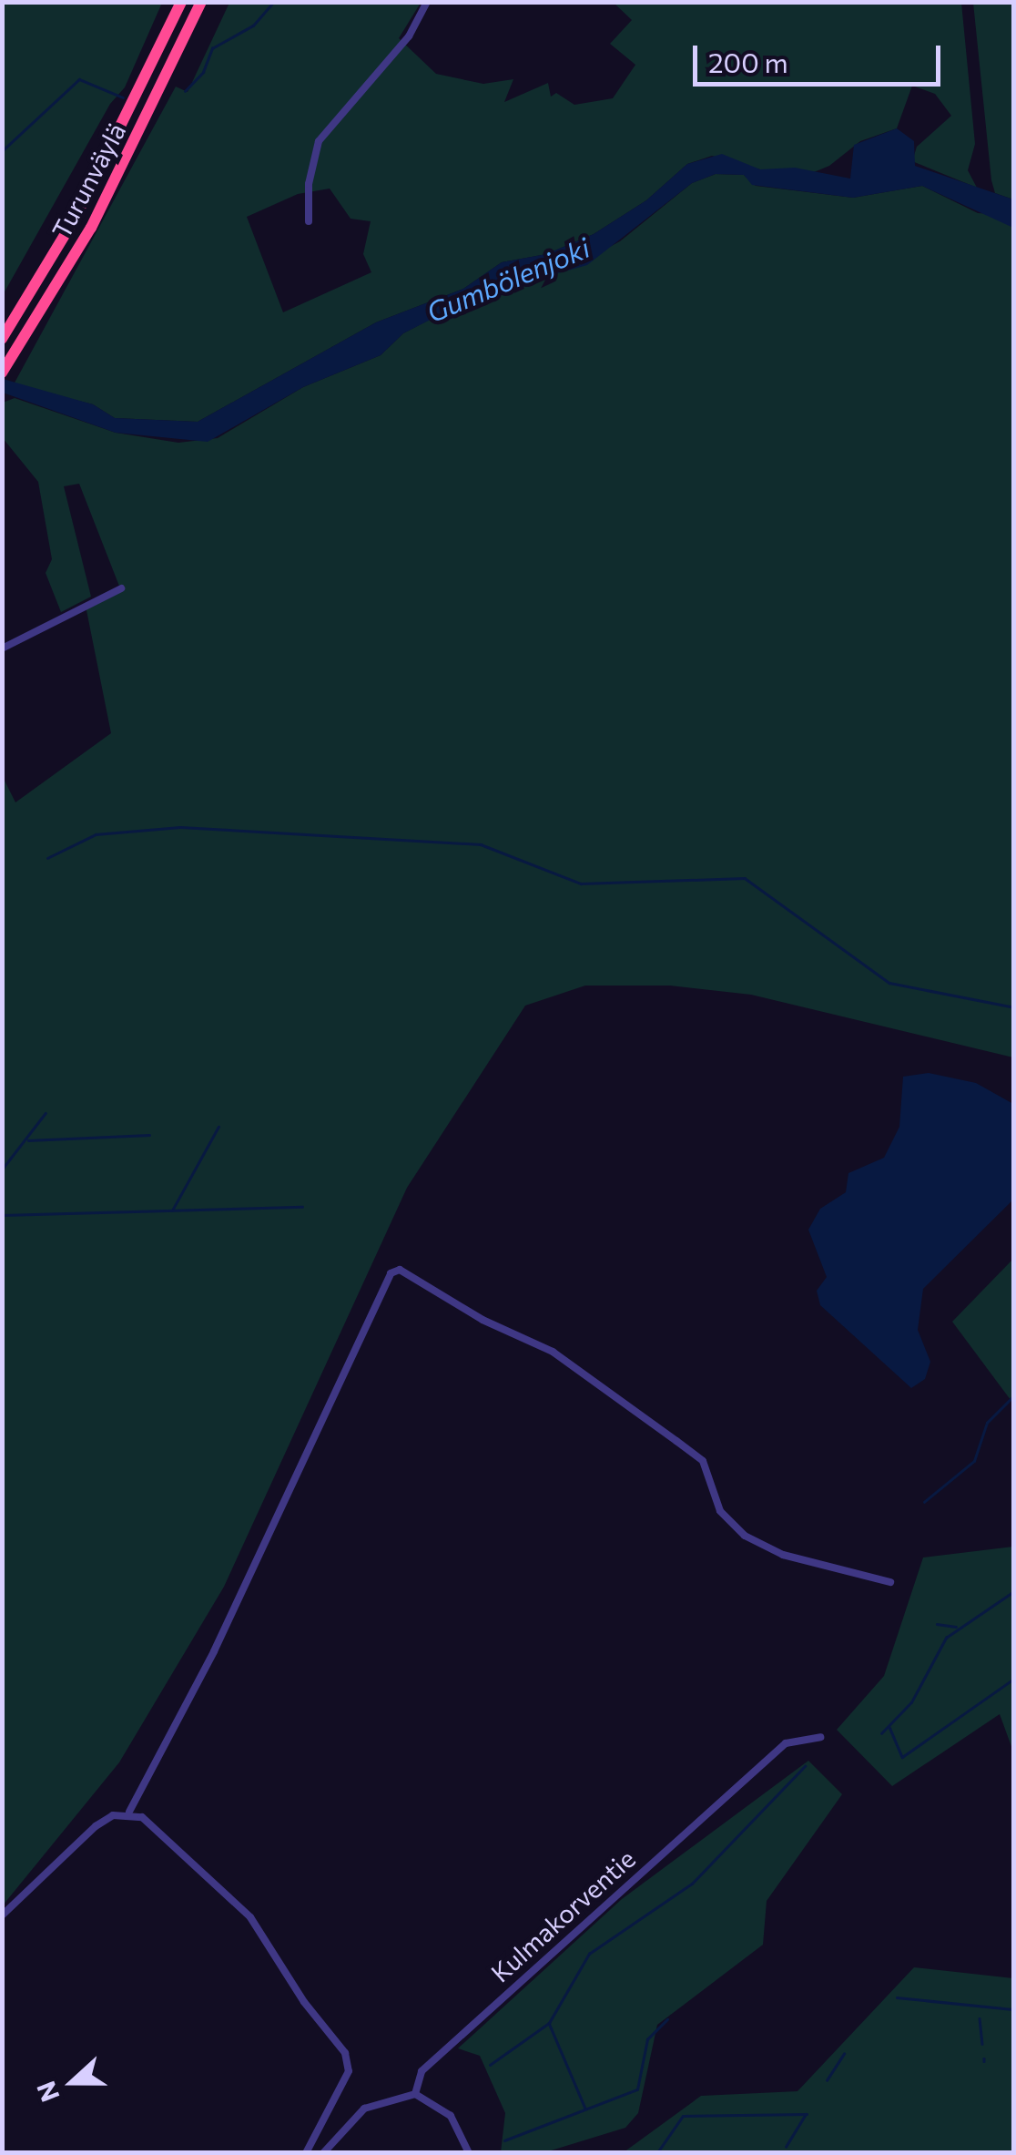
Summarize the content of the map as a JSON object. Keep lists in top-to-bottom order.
{
  "streets": {
    "highway": ["Turunväylä"],
    "street": ["Kulmakorventie"]
  },
  "water": ["Gumbölenjoki"],
  "scale_bar": "200 m",
  "north": "left"
}
